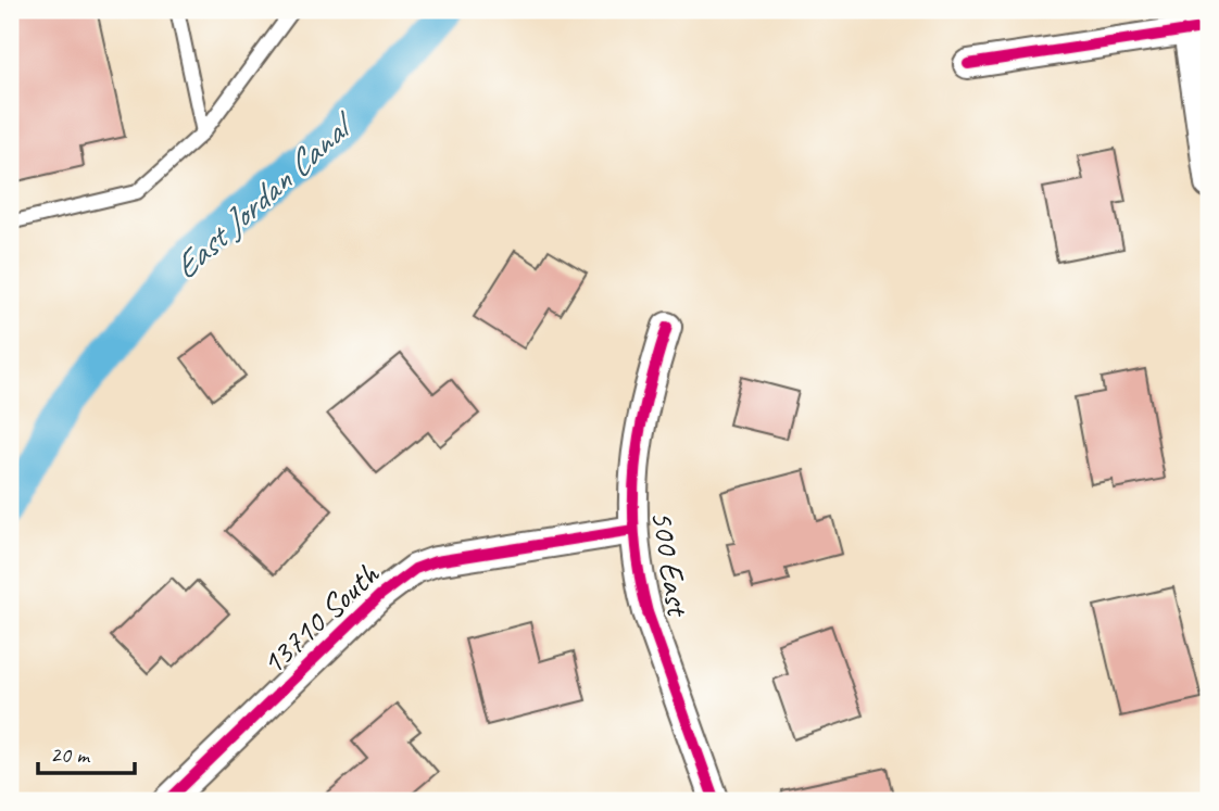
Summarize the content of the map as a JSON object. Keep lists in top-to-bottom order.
{
  "streets": {
    "street": ["500 East", "13710 South"]
  },
  "crossings": [
    ["500 East", "13710 South"]
  ],
  "water": ["East Jordan Canal"],
  "scale_bar": "20 m"
}
